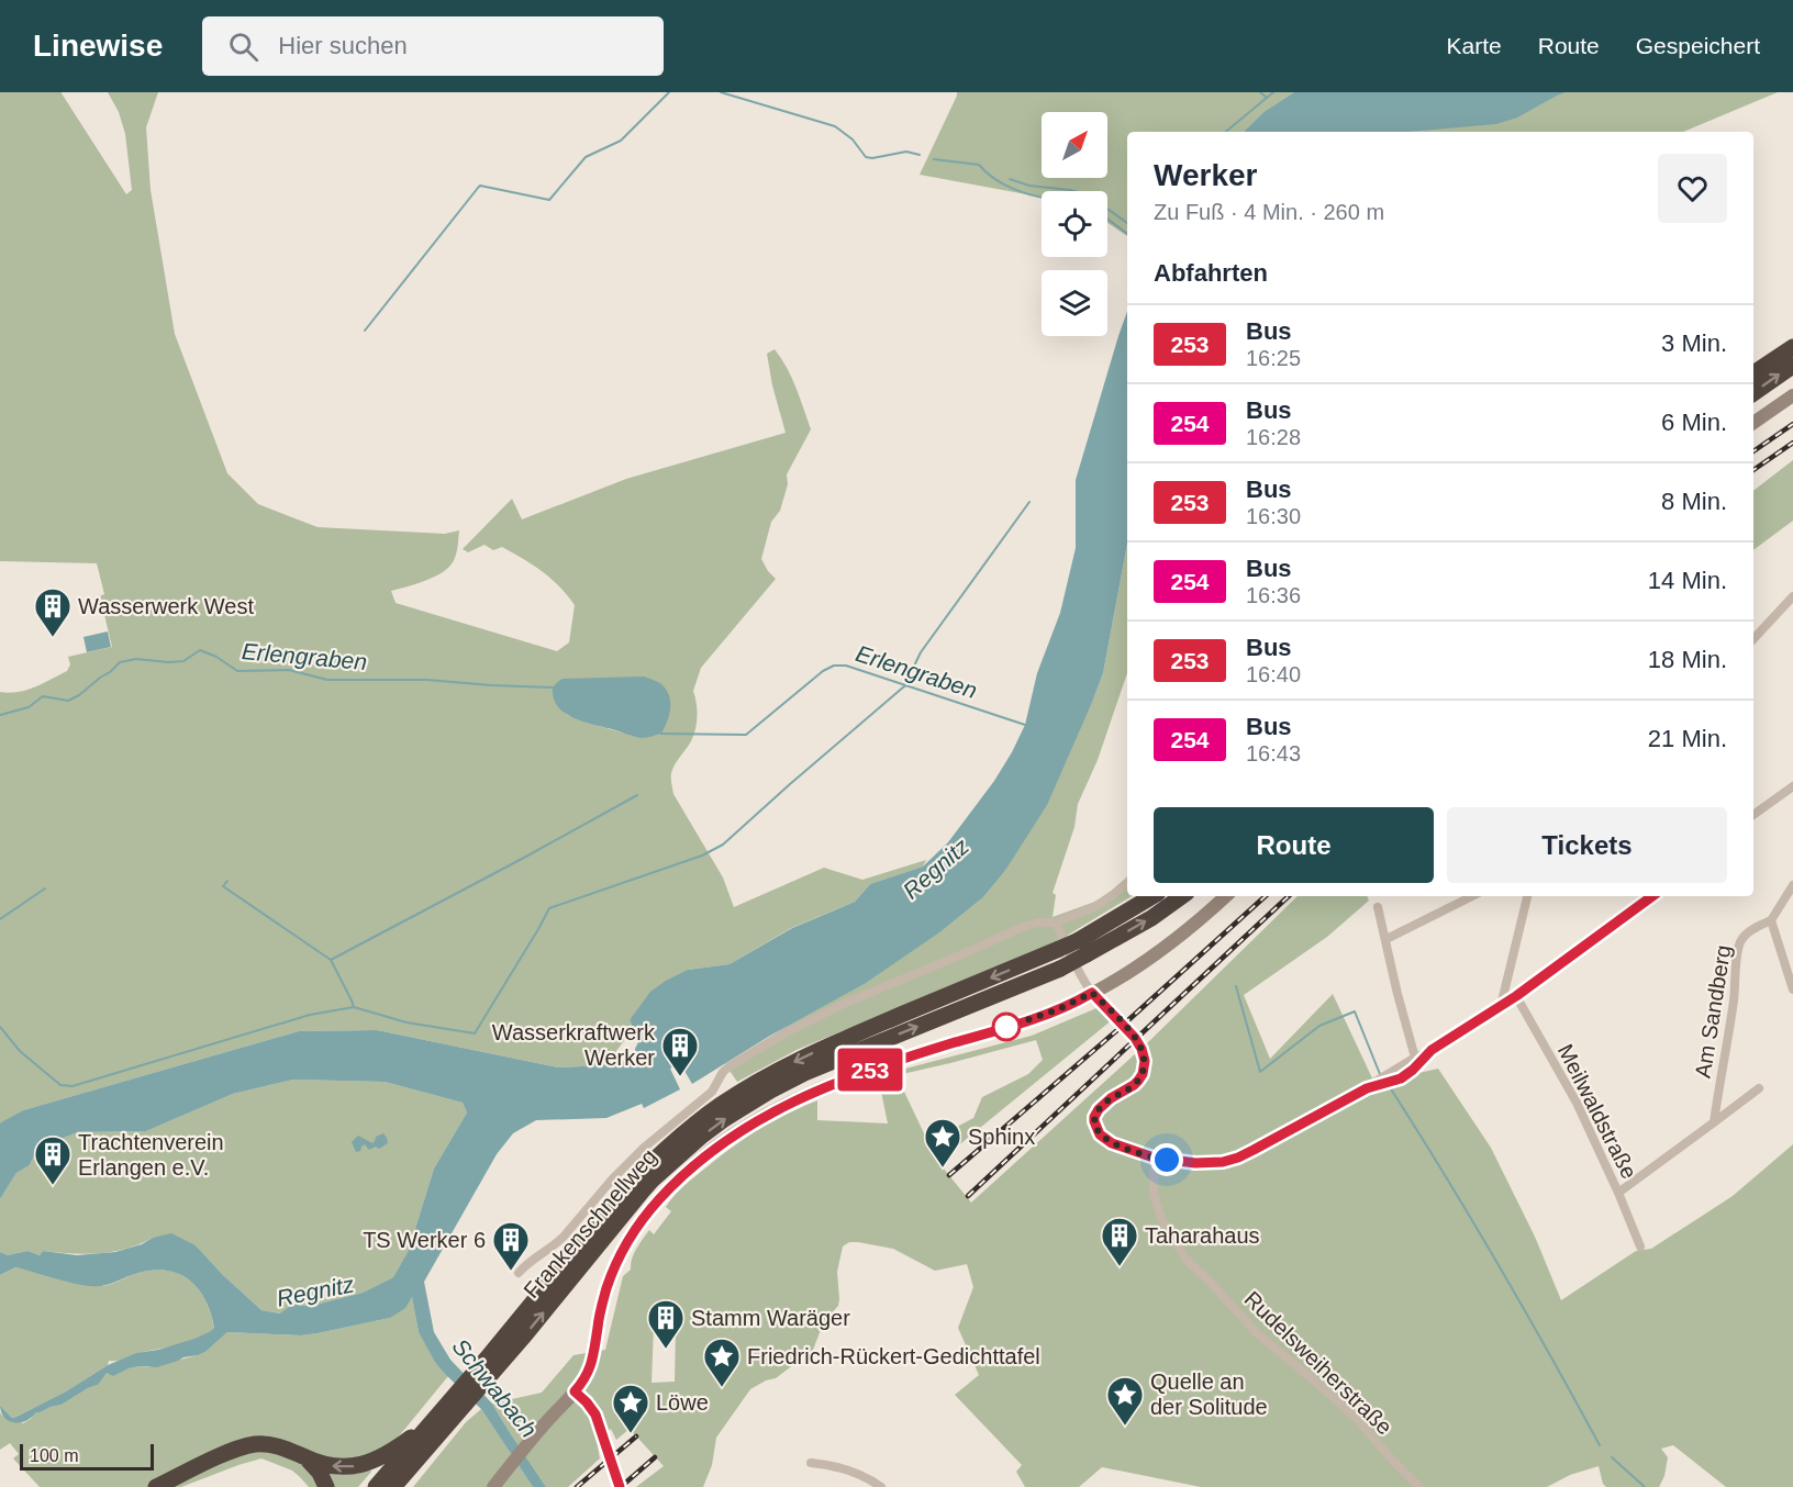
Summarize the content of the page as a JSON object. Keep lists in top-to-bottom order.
{
  "streets": {
    "highway": ["Frankenschnellweg"],
    "street": ["Am Sandberg", "Meilwaldstraße", "Rudelsweiherstraße"]
  },
  "water": ["Erlengraben", "Regnitz", "Schwabach"],
  "places": {
    "building": [
      "Wasserwerk West",
      "Wasserkraftwerk Werker",
      "Trachtenverein Erlangen e.V.",
      "Taharahaus",
      "TS Werker 6",
      "Stamm Waräger"
    ],
    "place": [
      "Sphinx",
      "Friedrich-Rückert-Gedichttafel",
      "Quelle an der Solitude",
      "Löwe"
    ]
  },
  "lines": ["bus line 253"],
  "scale_bar": "100 m",
  "north": "top right",
  "page": {
    "header": "Linewise",
    "search": "Hier suchen",
    "nav": ["Karte", "Route", "Gespeichert"],
    "on_map": "253",
    "heading": [
      ["Werker", "Zu Fuß · 4 Min. · 260 m"],
      "Abfahrten"
    ],
    "list": [
      {
        "mark": "253",
        "name": "Bus",
        "note": "16:25",
        "value": "3 Min."
      },
      {
        "mark": "254",
        "name": "Bus",
        "note": "16:28",
        "value": "6 Min."
      },
      {
        "mark": "253",
        "name": "Bus",
        "note": "16:30",
        "value": "8 Min."
      },
      {
        "mark": "254",
        "name": "Bus",
        "note": "16:36",
        "value": "14 Min."
      },
      {
        "mark": "253",
        "name": "Bus",
        "note": "16:40",
        "value": "18 Min."
      },
      {
        "mark": "254",
        "name": "Bus",
        "note": "16:43",
        "value": "21 Min."
      }
    ],
    "buttons": ["Route", "Tickets"],
    "scale": "100 m"
  }
}
